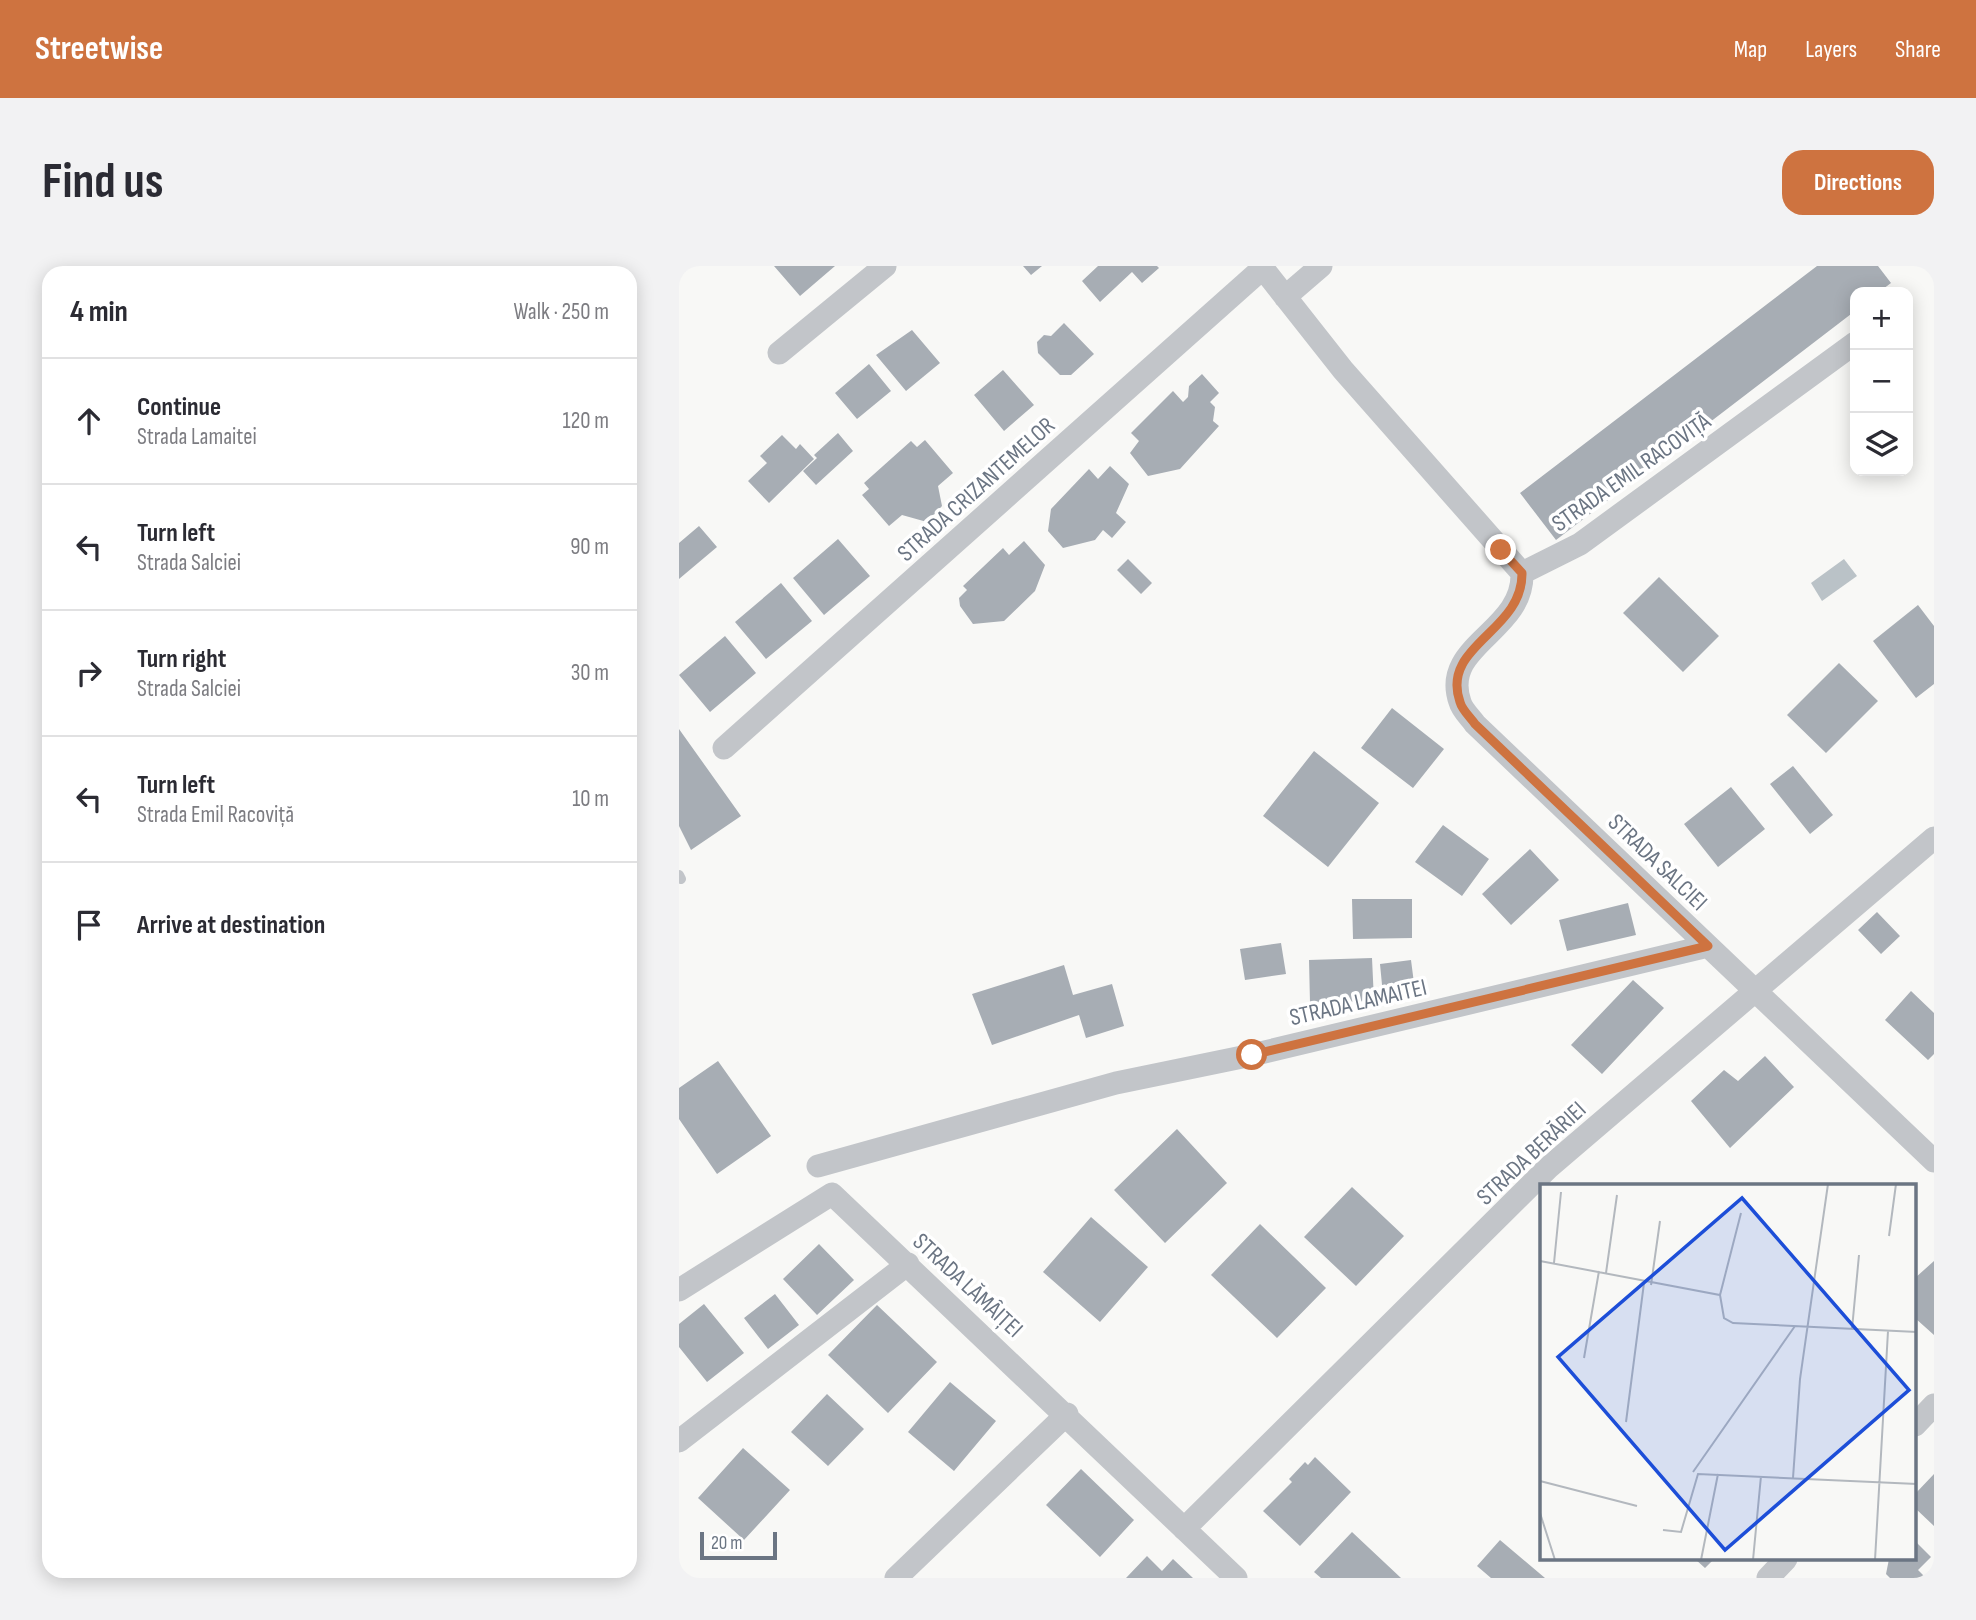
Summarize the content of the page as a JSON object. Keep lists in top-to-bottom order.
{
  "streets": {
    "street": [
      "STRADA EMIL RACOVIȚĂ",
      "STRADA CRIZANTEMELOR",
      "STRADA SALCIEI",
      "STRADA LAMAITEI",
      "STRADA BERĂRIEI",
      "STRADA LĂMÂIȚEI"
    ]
  },
  "crossings": [
    ["STRADA EMIL RACOVIȚĂ", "STRADA SALCIEI"],
    ["STRADA SALCIEI", "STRADA LAMAITEI"],
    ["STRADA SALCIEI", "STRADA BERĂRIEI"],
    ["STRADA BERĂRIEI", "STRADA LĂMÂIȚEI"]
  ],
  "scale_bar": "20 m",
  "page": {
    "header": "Streetwise",
    "nav": ["Map", "Layers", "Share"],
    "buttons": "Directions",
    "title": "Find us",
    "heading": ["4 min", "Walk · 250 m"],
    "map_buttons": ["+", "−"],
    "list": [
      ["Continue", "Strada Lamaitei", "120 m"],
      ["Turn left", "Strada Salciei", "90 m"],
      ["Turn right", "Strada Salciei", "30 m"],
      ["Turn left", "Strada Emil Racoviță", "10 m"],
      "Arrive at destination"
    ],
    "scale": "20 m"
  }
}
